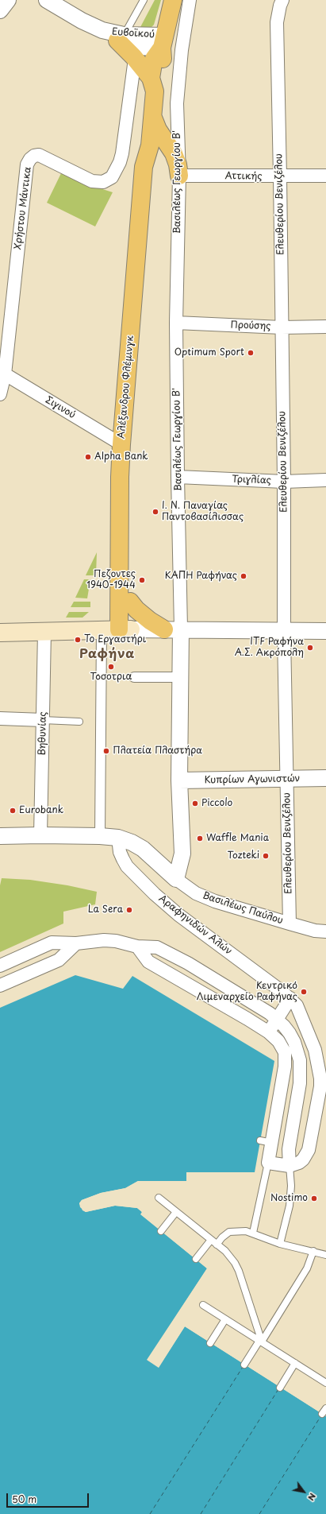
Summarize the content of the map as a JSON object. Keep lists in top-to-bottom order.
{
  "streets": {
    "main road": ["Αλέξανδρου Φλέμινγκ"],
    "street": [
      "Ευβοϊκού",
      "Αττικής",
      "Βασιλέως Γεωργίου Β'",
      "Ελευθερίου Βενιζέλου",
      "Χρήστου Μάντικα",
      "Προύσης",
      "Σιγινού",
      "Τριγλίας",
      "Βηθυνίας",
      "Κυπρίων Αγωνιστών",
      "Βασιλέως Παύλου",
      "Αραφηνιδών Αλών"
    ]
  },
  "crossings": [
    ["Ευβοϊκού", "Αλέξανδρου Φλέμινγκ"],
    ["Αττικής", "Βασιλέως Γεωργίου Β'"],
    ["Αττικής", "Ελευθερίου Βενιζέλου"],
    ["Βασιλέως Γεωργίου Β'", "Προύσης"],
    ["Βασιλέως Γεωργίου Β'", "Τριγλίας"],
    ["Βασιλέως Γεωργίου Β'", "Κυπρίων Αγωνιστών"],
    ["Βασιλέως Γεωργίου Β'", "Βασιλέως Παύλου"],
    ["Ελευθερίου Βενιζέλου", "Προύσης"],
    ["Ελευθερίου Βενιζέλου", "Τριγλίας"],
    ["Ελευθερίου Βενιζέλου", "Κυπρίων Αγωνιστών"],
    ["Ελευθερίου Βενιζέλου", "Βασιλέως Παύλου"],
    ["Χρήστου Μάντικα", "Σιγινού"],
    ["Αλέξανδρου Φλέμινγκ", "Σιγινού"],
    ["Βασιλέως Παύλου", "Αραφηνιδών Αλών"]
  ],
  "districts": ["Ραφήνα"],
  "places": [
    "Optimum Sport",
    "Alpha Bank",
    "Ι. Ν. Παναγίας Παντοβασίλισσας",
    "ΚΑΠΗ Ραφήνας",
    "Πεζοντες 1940-1944",
    "Το Εργαστήρι",
    "ITF Ραφήνα Α.Σ. Ακρόπολη",
    "Τοσοτρια",
    "Πλατεία Πλαστήρα",
    "Piccolo",
    "Eurobank",
    "Waffle Mania",
    "Tozteki",
    "La Sera",
    "Κεντρικό Λιμεναρχείο Ραφήνας",
    "Nostimo"
  ],
  "scale_bar": "50 m",
  "north": "bottom right"
}
